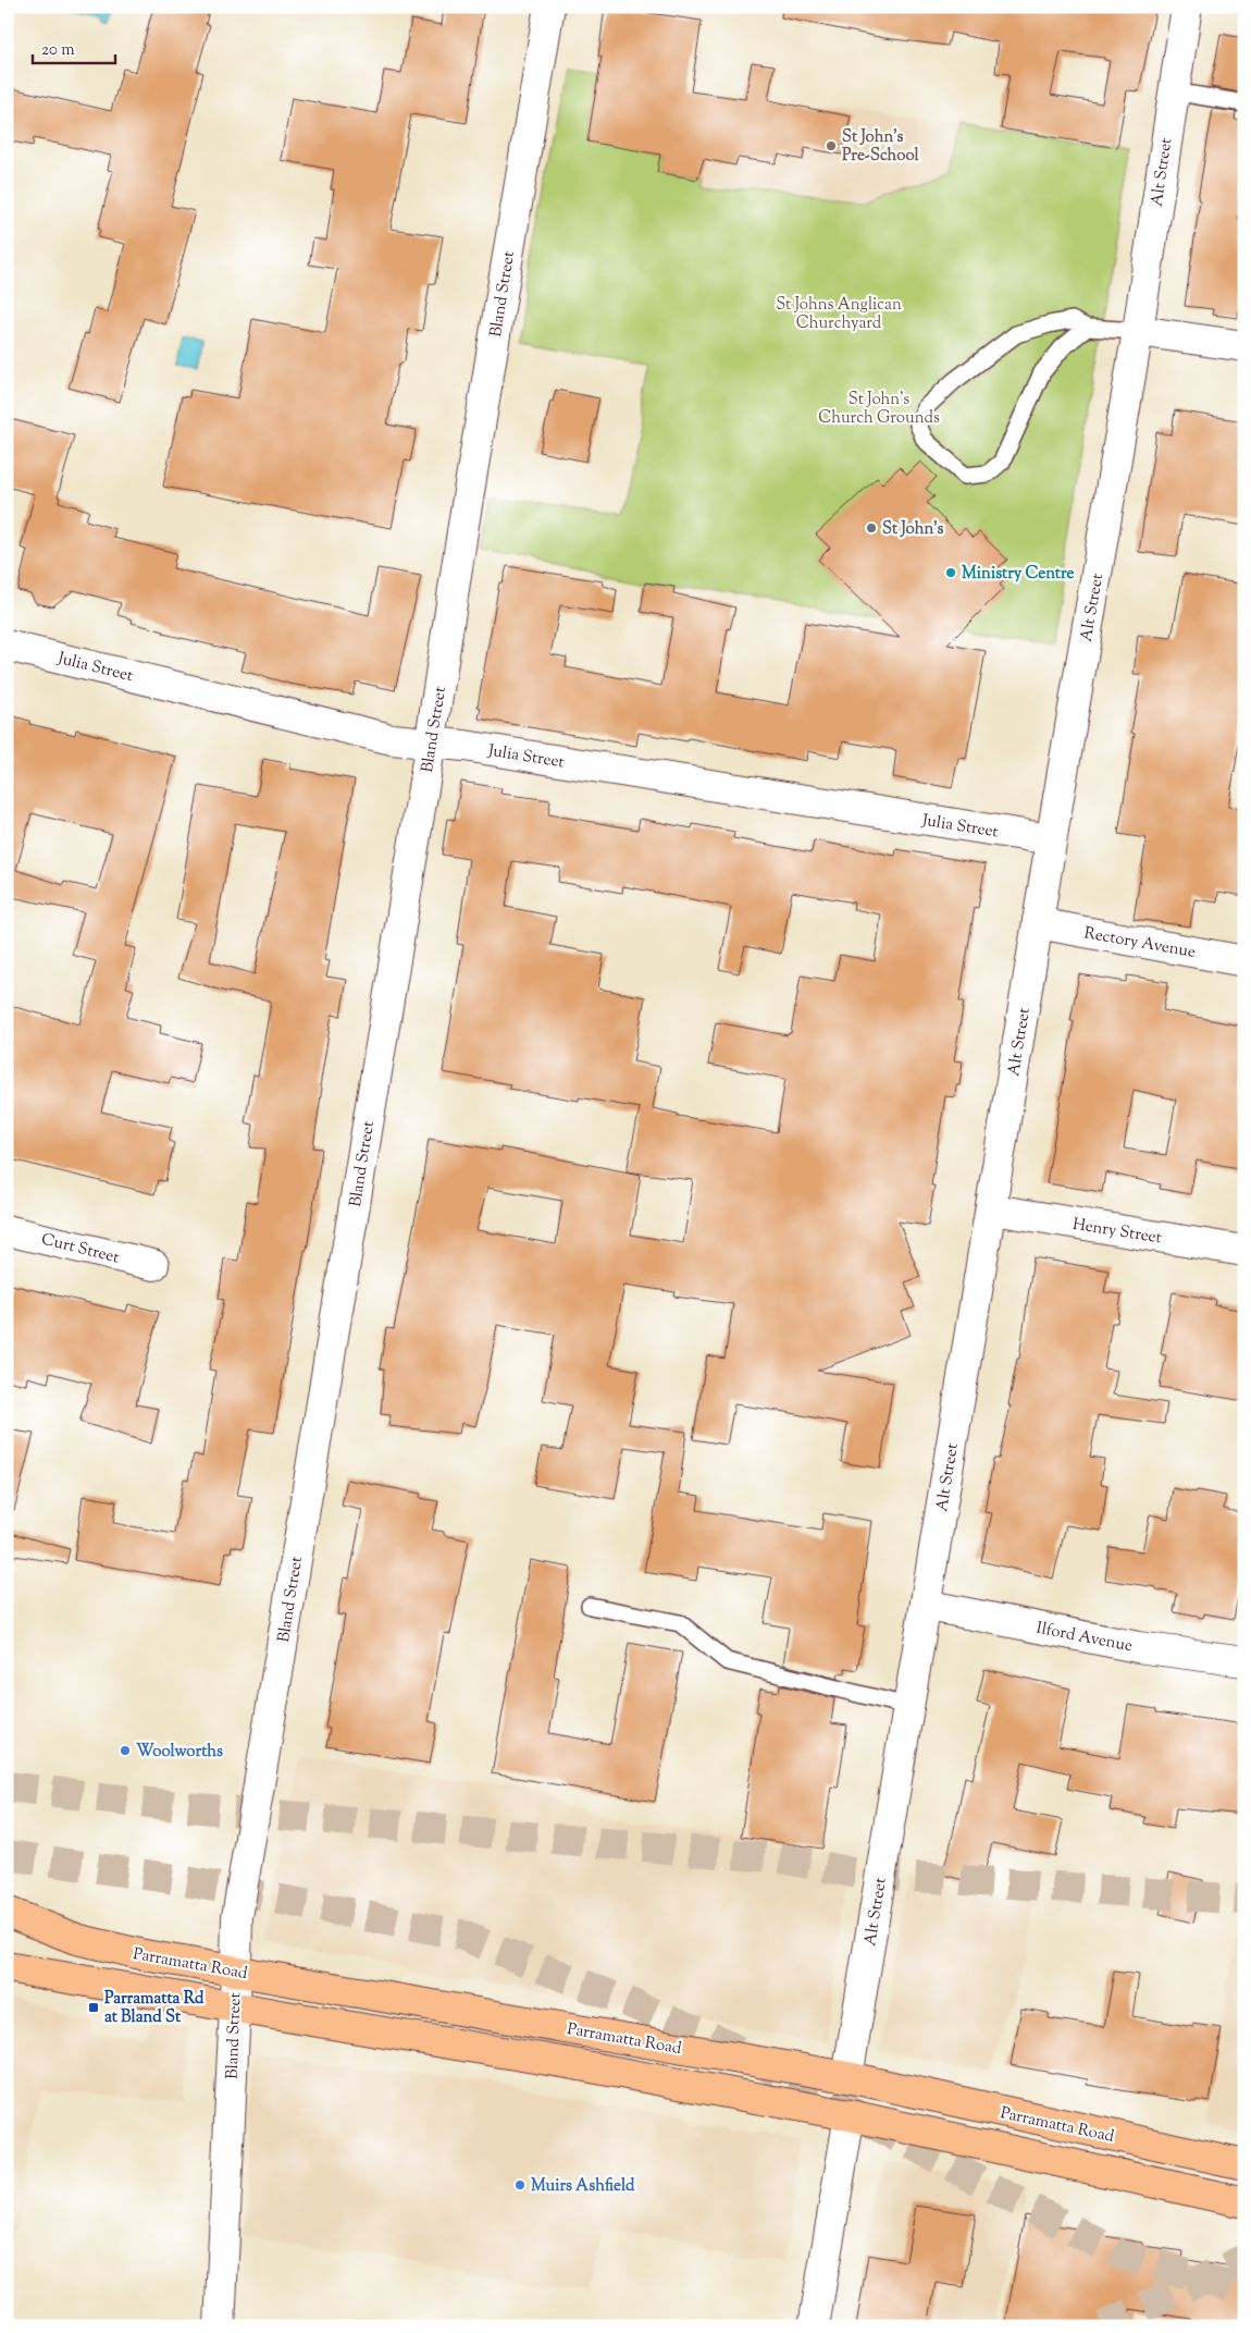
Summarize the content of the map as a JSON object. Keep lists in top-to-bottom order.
{
  "streets": {
    "main road": ["Parramatta Road"],
    "street": [
      "Alt Street",
      "Bland Street",
      "Julia Street",
      "Rectory Avenue",
      "Henry Street",
      "Curt Street",
      "Ilford Avenue"
    ]
  },
  "crossings": [
    ["Alt Street", "Julia Street"],
    ["Alt Street", "Rectory Avenue"],
    ["Alt Street", "Henry Street"],
    ["Alt Street", "Ilford Avenue"],
    ["Alt Street", "Parramatta Road"],
    ["Bland Street", "Julia Street"],
    ["Bland Street", "Parramatta Road"]
  ],
  "parks": ["St Johns Anglican Churchyard", "St John's Church Grounds"],
  "places": {
    "other": [
      "St John's Pre-School",
      "St John's",
      "Ministry Centre",
      "Woolworths",
      "Muirs Ashfield"
    ],
    "transit": ["Parramatta Rd at Bland St"]
  },
  "scale_bar": "20 m"
}
